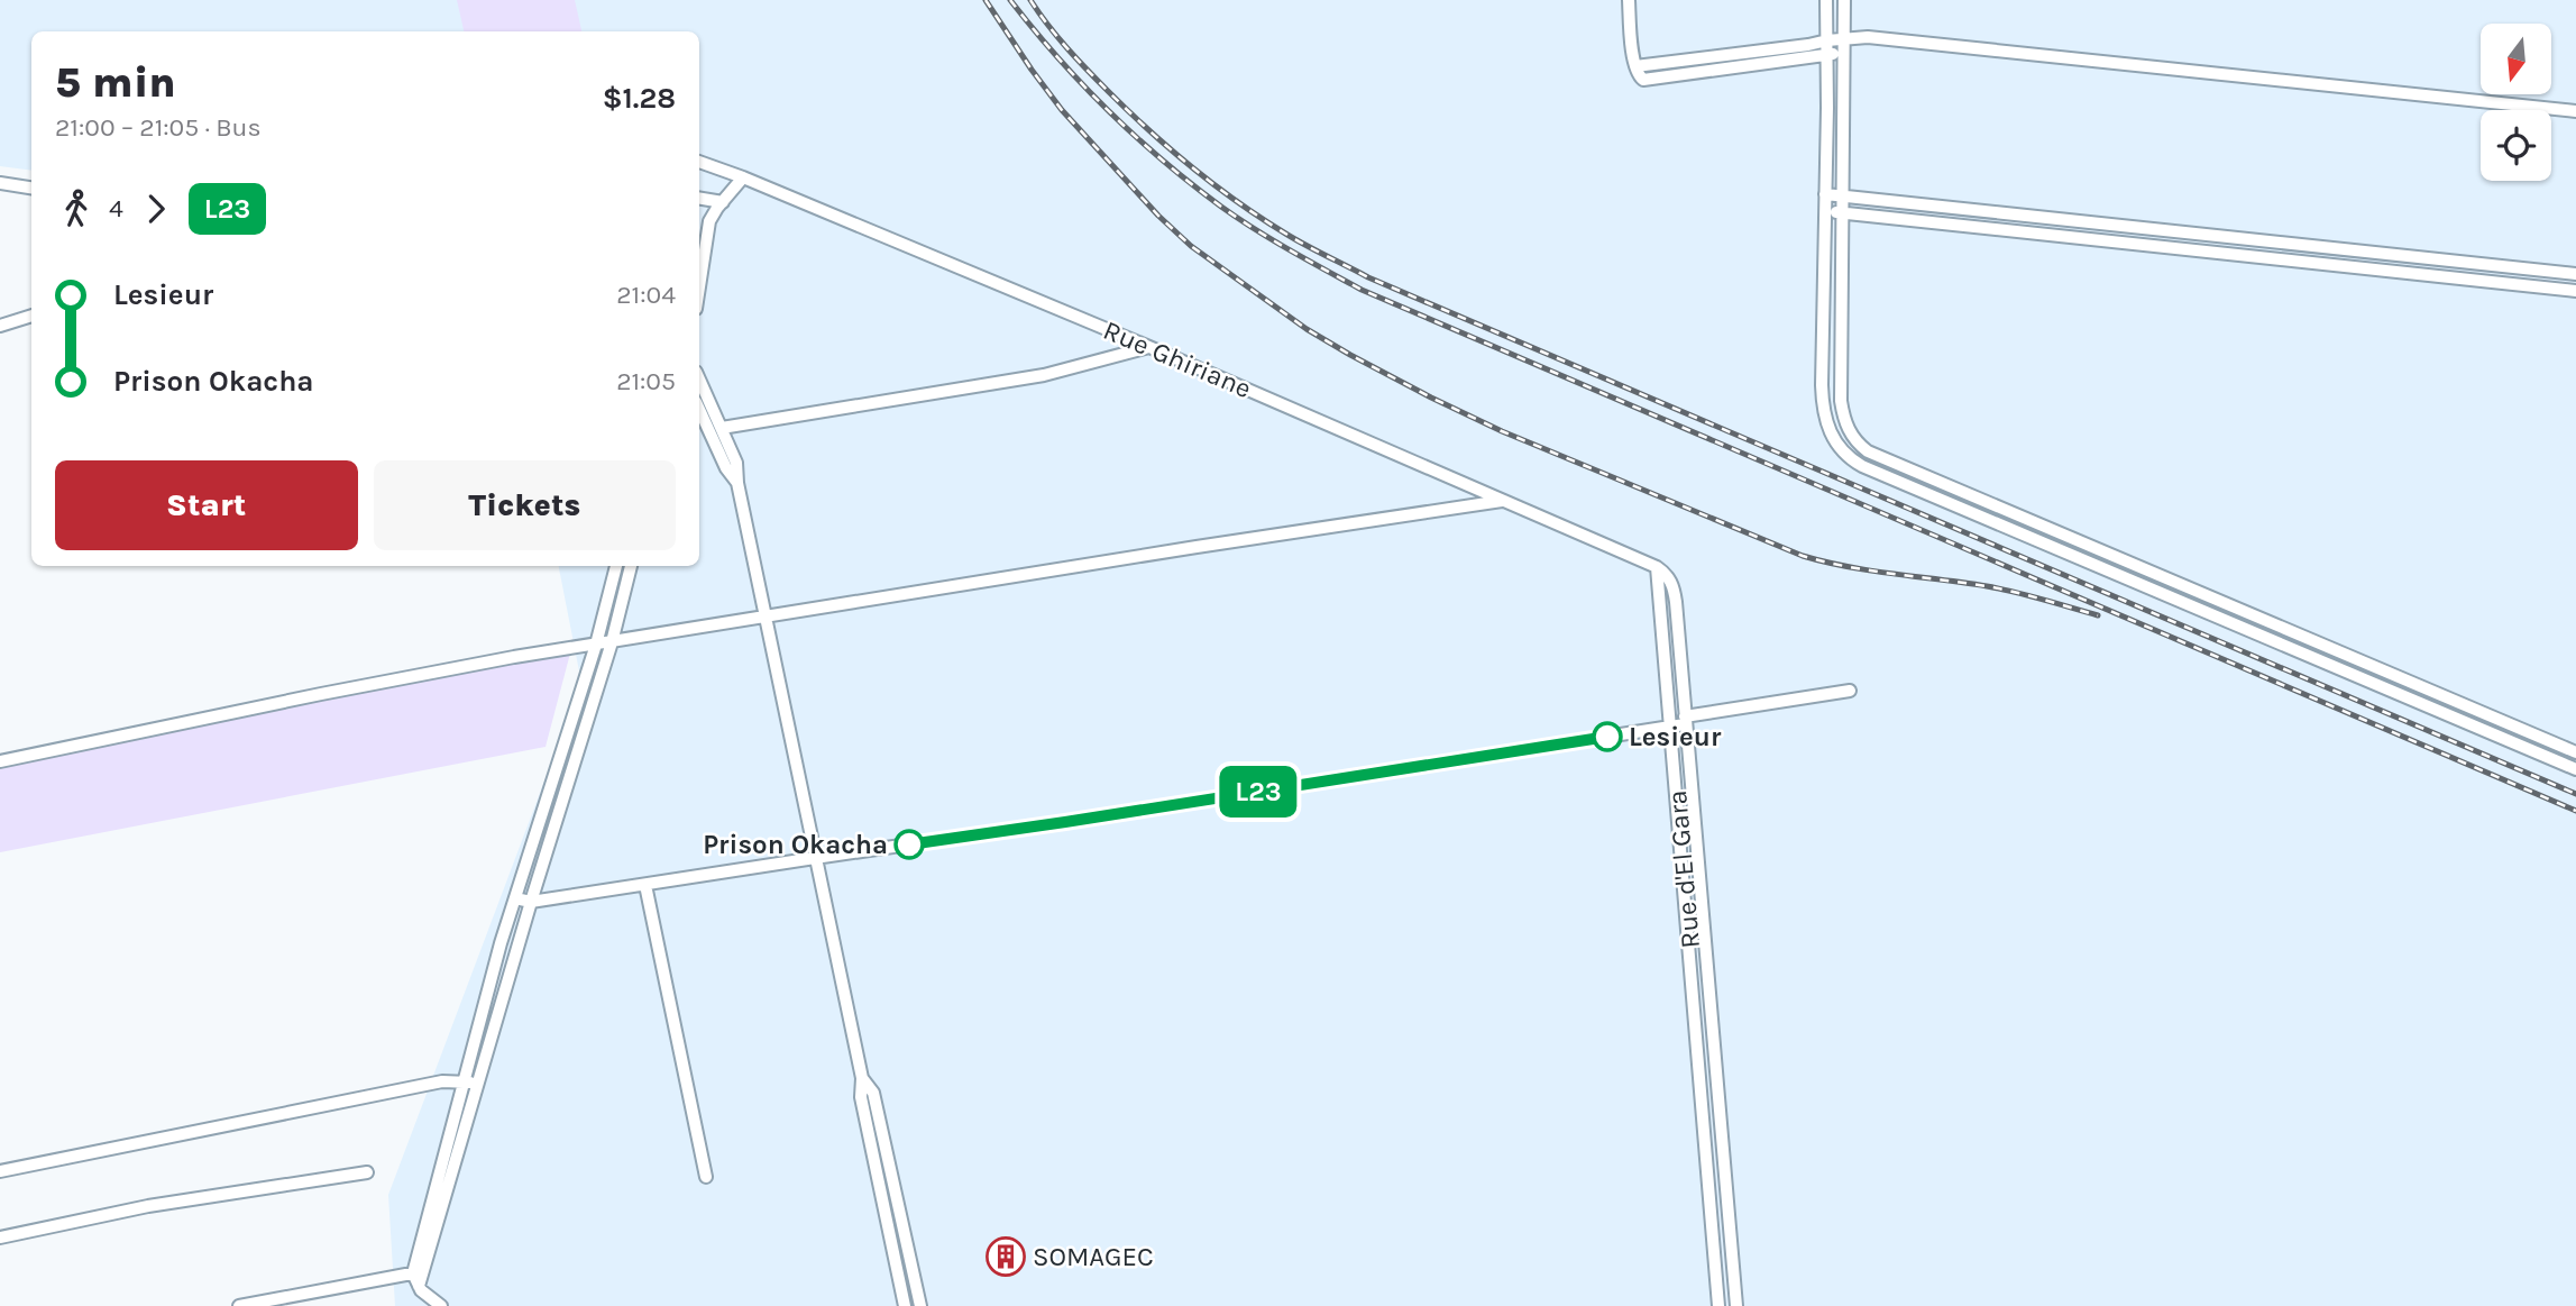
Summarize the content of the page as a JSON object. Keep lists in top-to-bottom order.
{
  "streets": {
    "street": ["Rue Ghiriane", "Rue d'El Gara"]
  },
  "crossings": [
    ["Rue Ghiriane", "Rue d'El Gara"]
  ],
  "places": {
    "other": ["Lesieur", "Prison Okacha"],
    "building": ["SOMAGEC"]
  },
  "lines": ["bus line L23"],
  "north": "bottom",
  "page": {
    "on_map": "L23",
    "heading": ["5 min", "21:00 – 21:05 · Bus", "$1.28"],
    "legs": ["4", "L23"],
    "list": [
      {
        "name": "Lesieur",
        "value": "21:04"
      },
      {
        "name": "Prison Okacha",
        "value": "21:05"
      }
    ],
    "buttons": ["Start", "Tickets"]
  }
}
